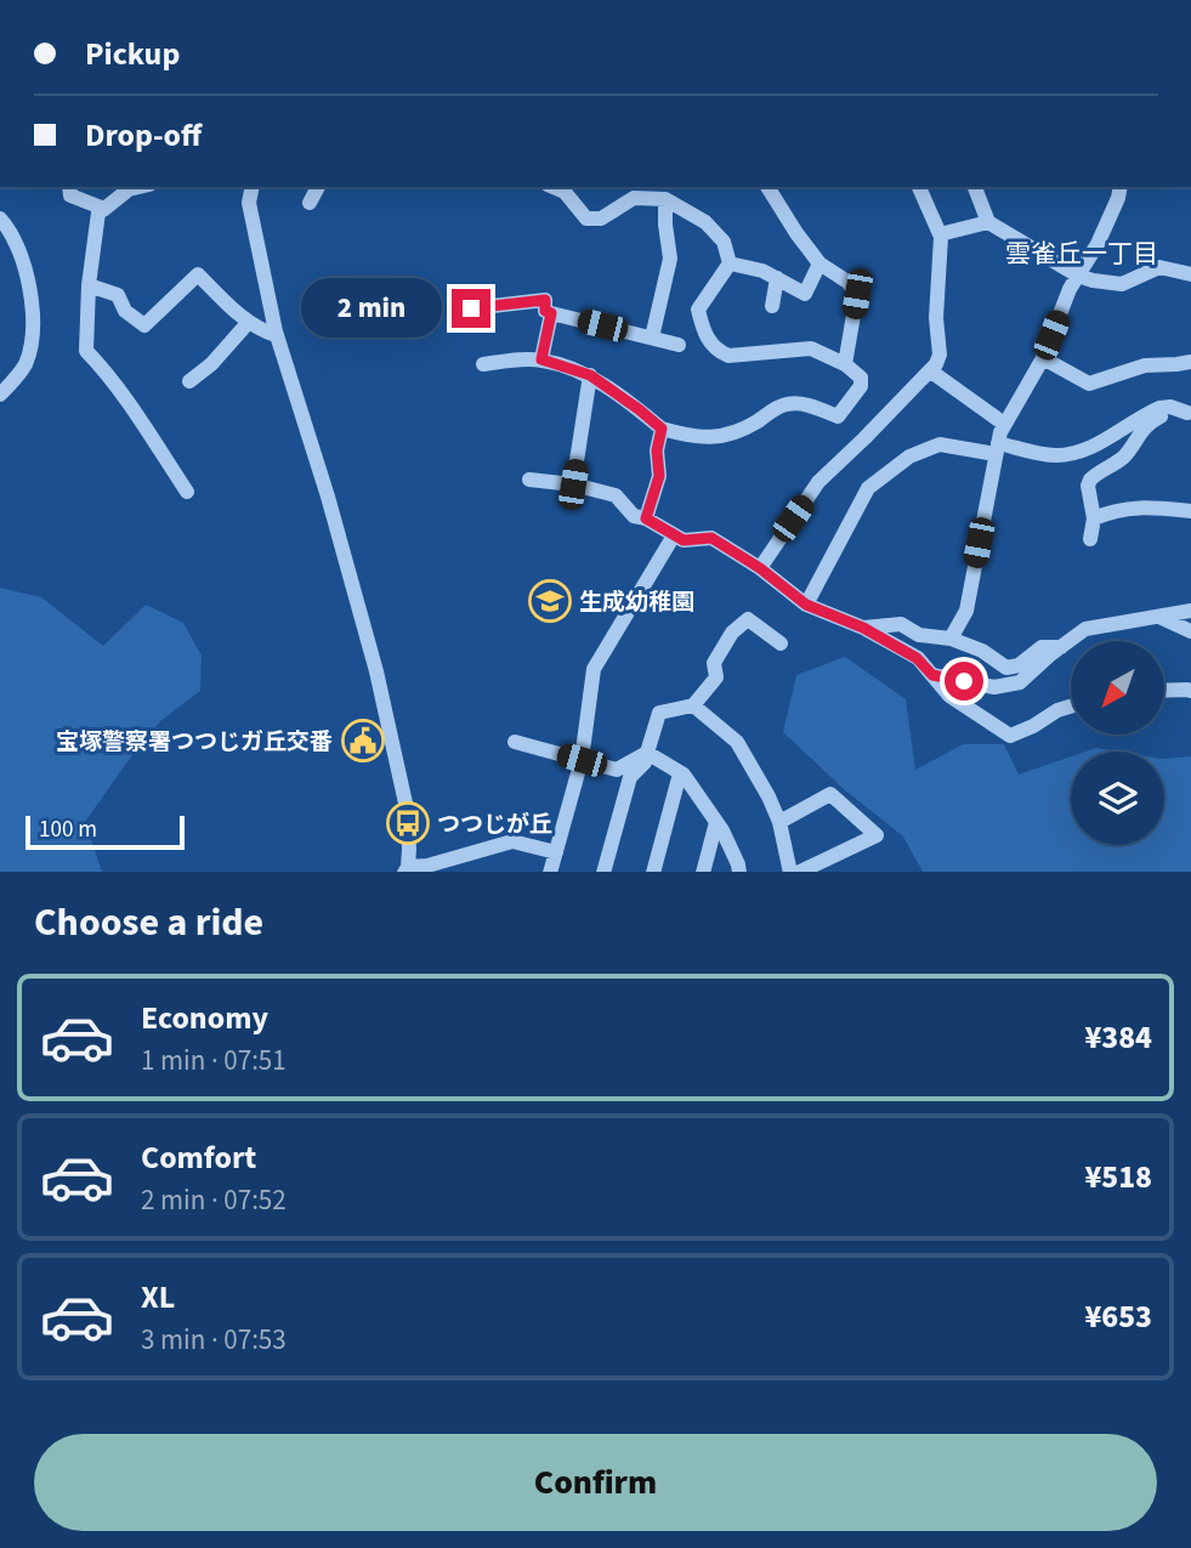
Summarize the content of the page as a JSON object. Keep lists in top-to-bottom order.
{
  "districts": ["雲雀丘一丁目"],
  "places": {
    "school or university": ["生成幼稚園"],
    "public building": ["宝塚警察署つつじガ丘交番"],
    "bus stop": ["つつじが丘"]
  },
  "scale_bar": "100 m",
  "north": "bottom left",
  "page": {
    "banner": ["Pickup", "Drop-off"],
    "bubble": "2 min",
    "scale": "100 m",
    "heading": "Choose a ride",
    "list": [
      {
        "name": "Economy",
        "note": "1 min · 07:51",
        "value": "¥384"
      },
      {
        "name": "Comfort",
        "note": "2 min · 07:52",
        "value": "¥518"
      },
      {
        "name": "XL",
        "note": "3 min · 07:53",
        "value": "¥653"
      }
    ],
    "buttons": "Confirm"
  }
}
